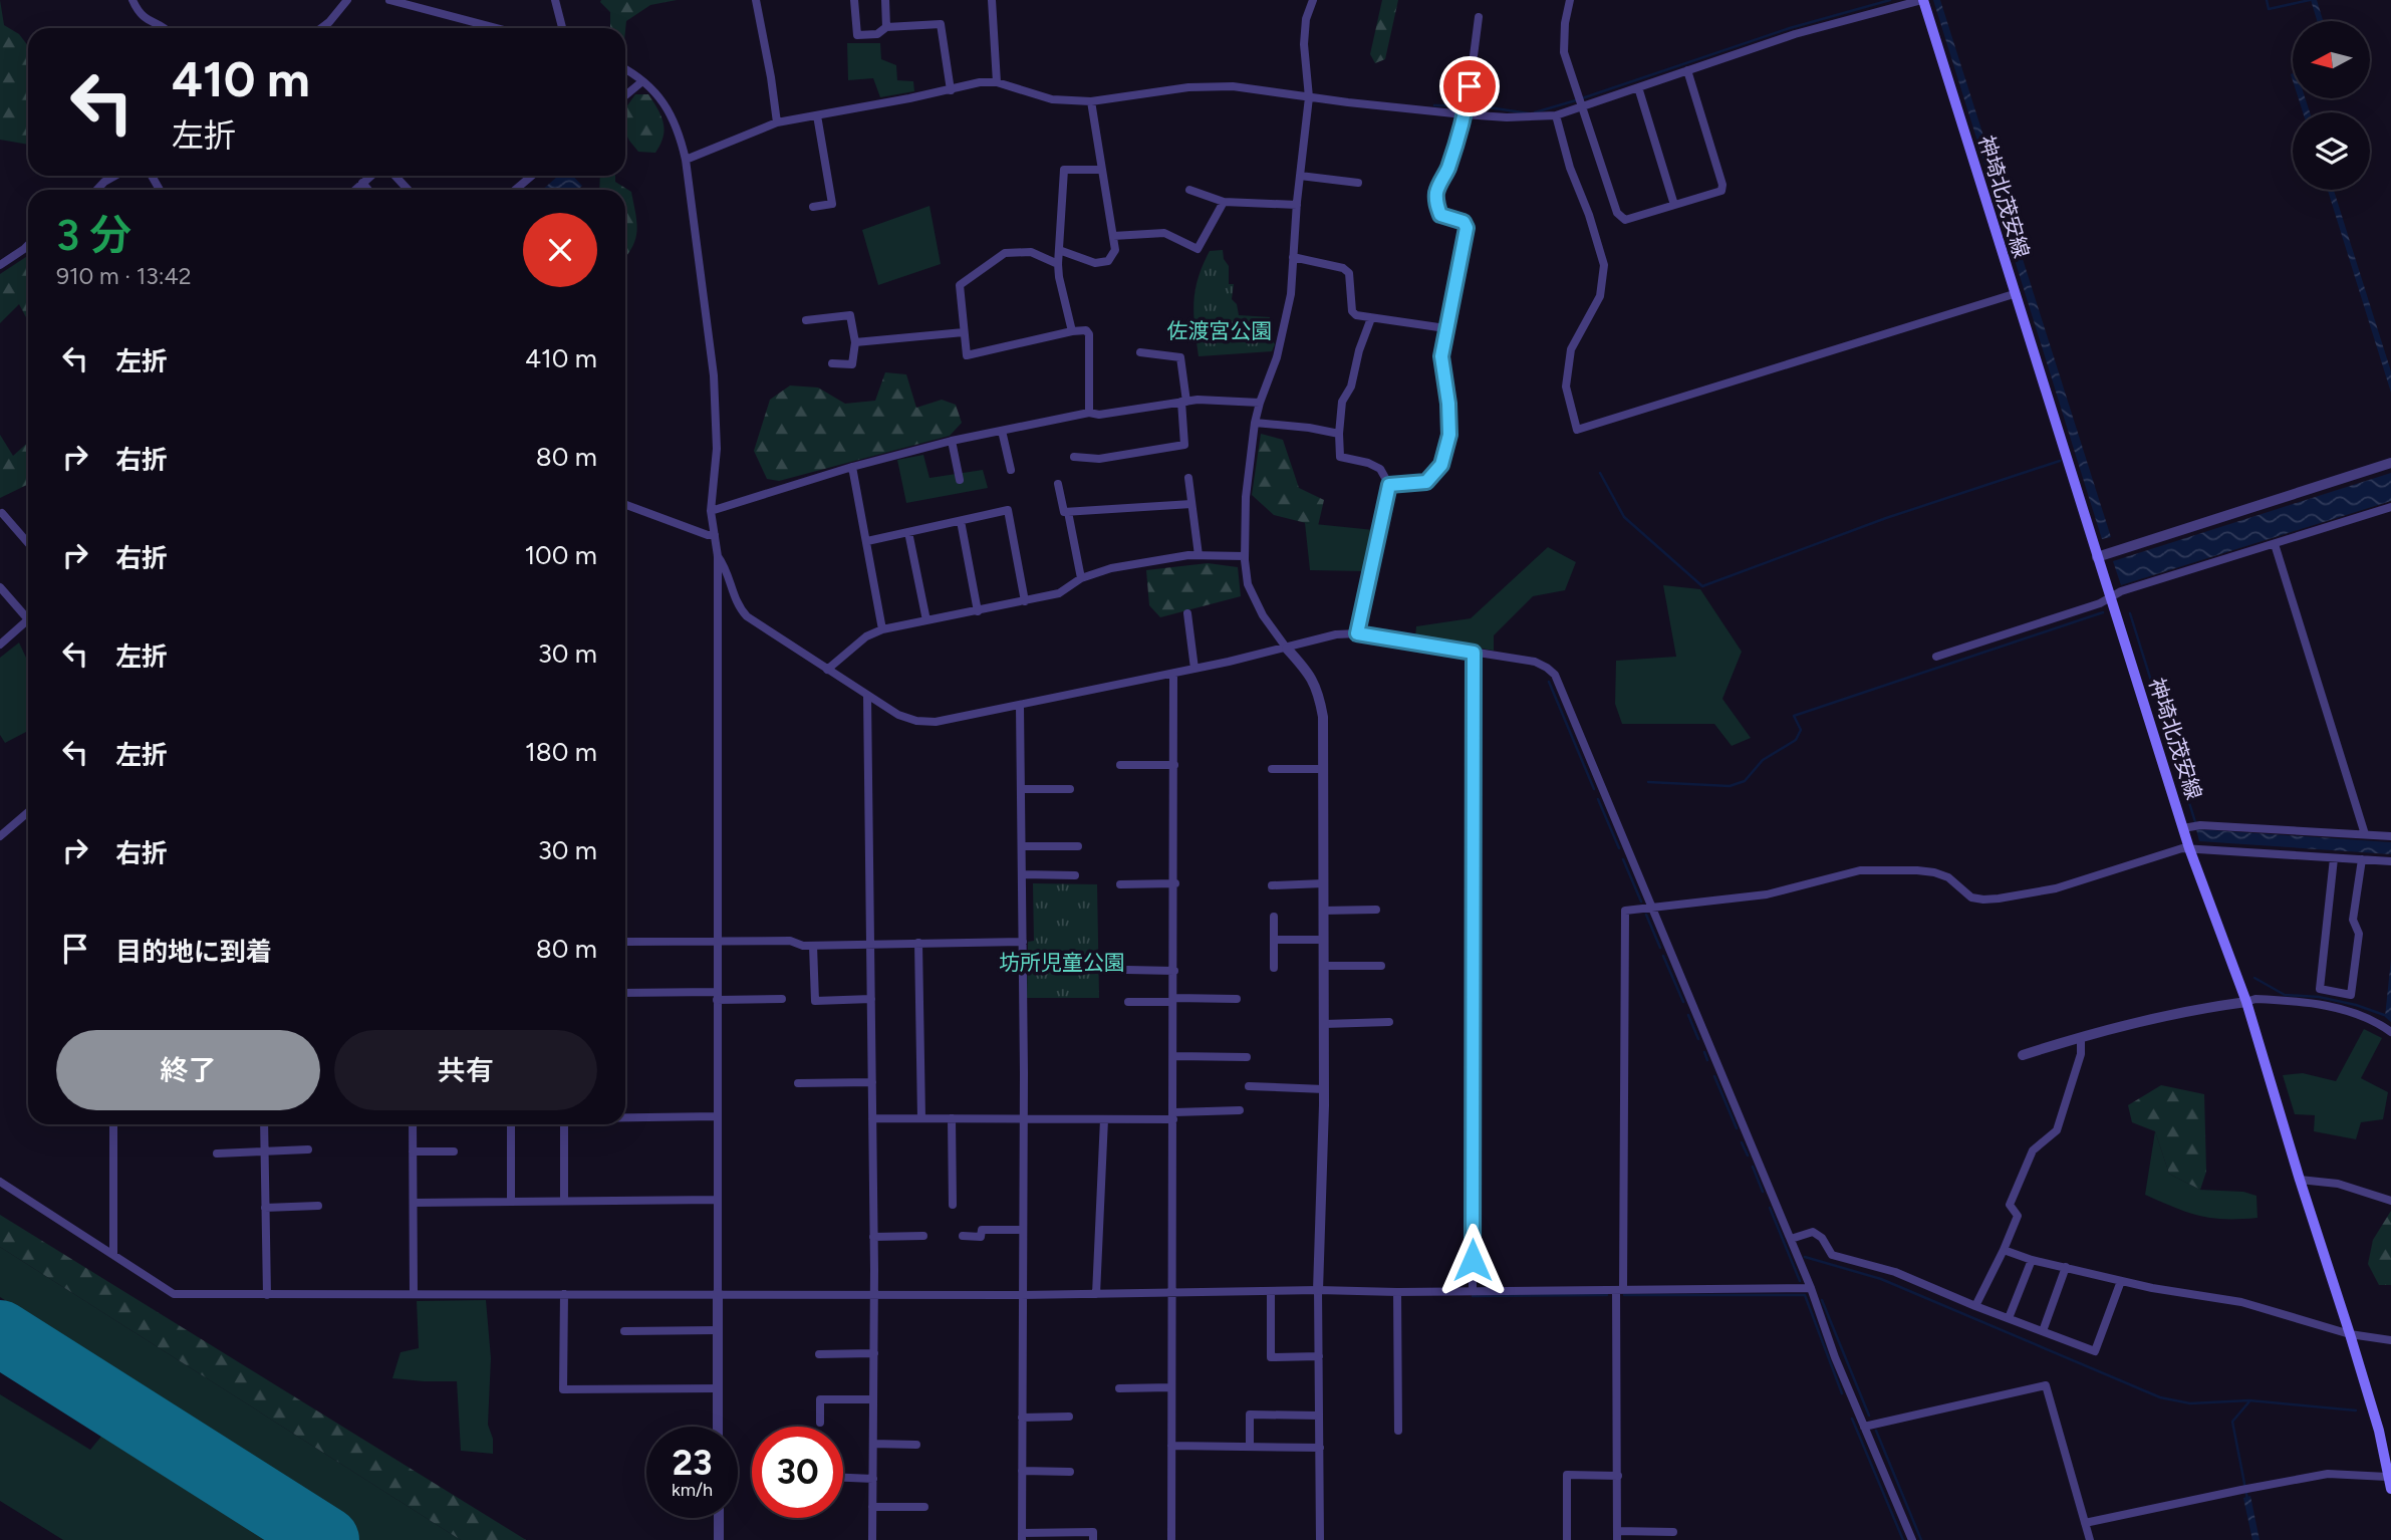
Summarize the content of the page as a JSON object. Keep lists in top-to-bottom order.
{
  "streets": {
    "main road": ["神埼北茂安線"]
  },
  "parks": ["佐渡宮公園", "坊所児童公園"],
  "north": "left",
  "page": {
    "turn": ["410 m", "左折"],
    "heading": ["3 分", "910 m · 13:42"],
    "list": [
      {
        "name": "左折",
        "value": "410 m"
      },
      {
        "name": "右折",
        "value": "80 m"
      },
      {
        "name": "右折",
        "value": "100 m"
      },
      {
        "name": "左折",
        "value": "30 m"
      },
      {
        "name": "左折",
        "value": "180 m"
      },
      {
        "name": "右折",
        "value": "30 m"
      },
      {
        "name": "目的地に到着",
        "value": "80 m"
      }
    ],
    "buttons": ["終了", "共有"],
    "speed": "23 km/h",
    "limit": "30"
  }
}
